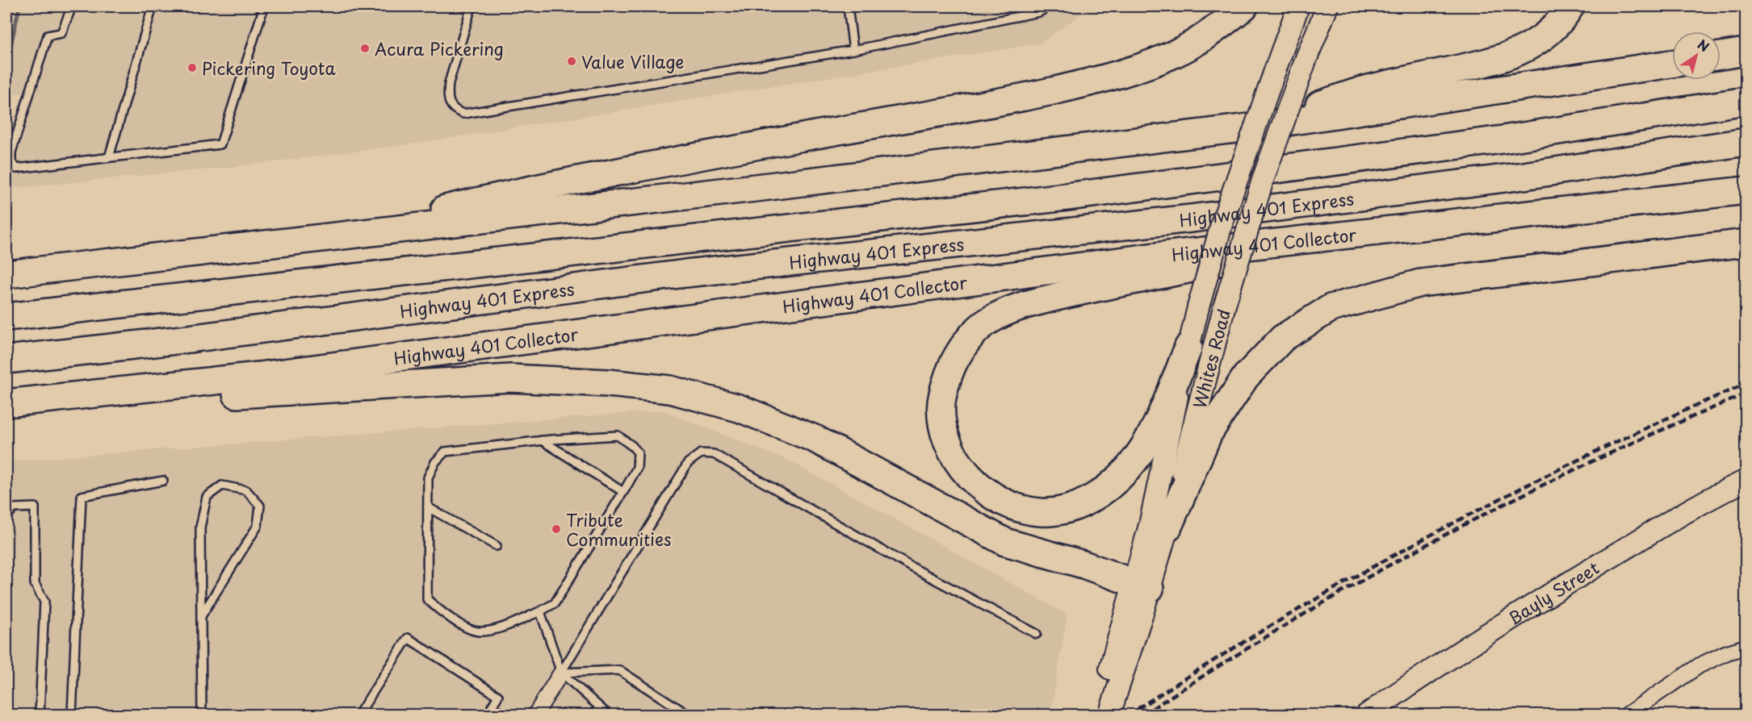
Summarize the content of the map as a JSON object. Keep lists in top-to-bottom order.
{
  "streets": {
    "highway": ["Highway 401 Express", "Highway 401 Collector"],
    "main road": ["Whites Road", "Bayly Street"]
  },
  "places": [
    "Acura Pickering",
    "Value Village",
    "Pickering Toyota",
    "Tribute Communities"
  ],
  "north": "top right"
}
